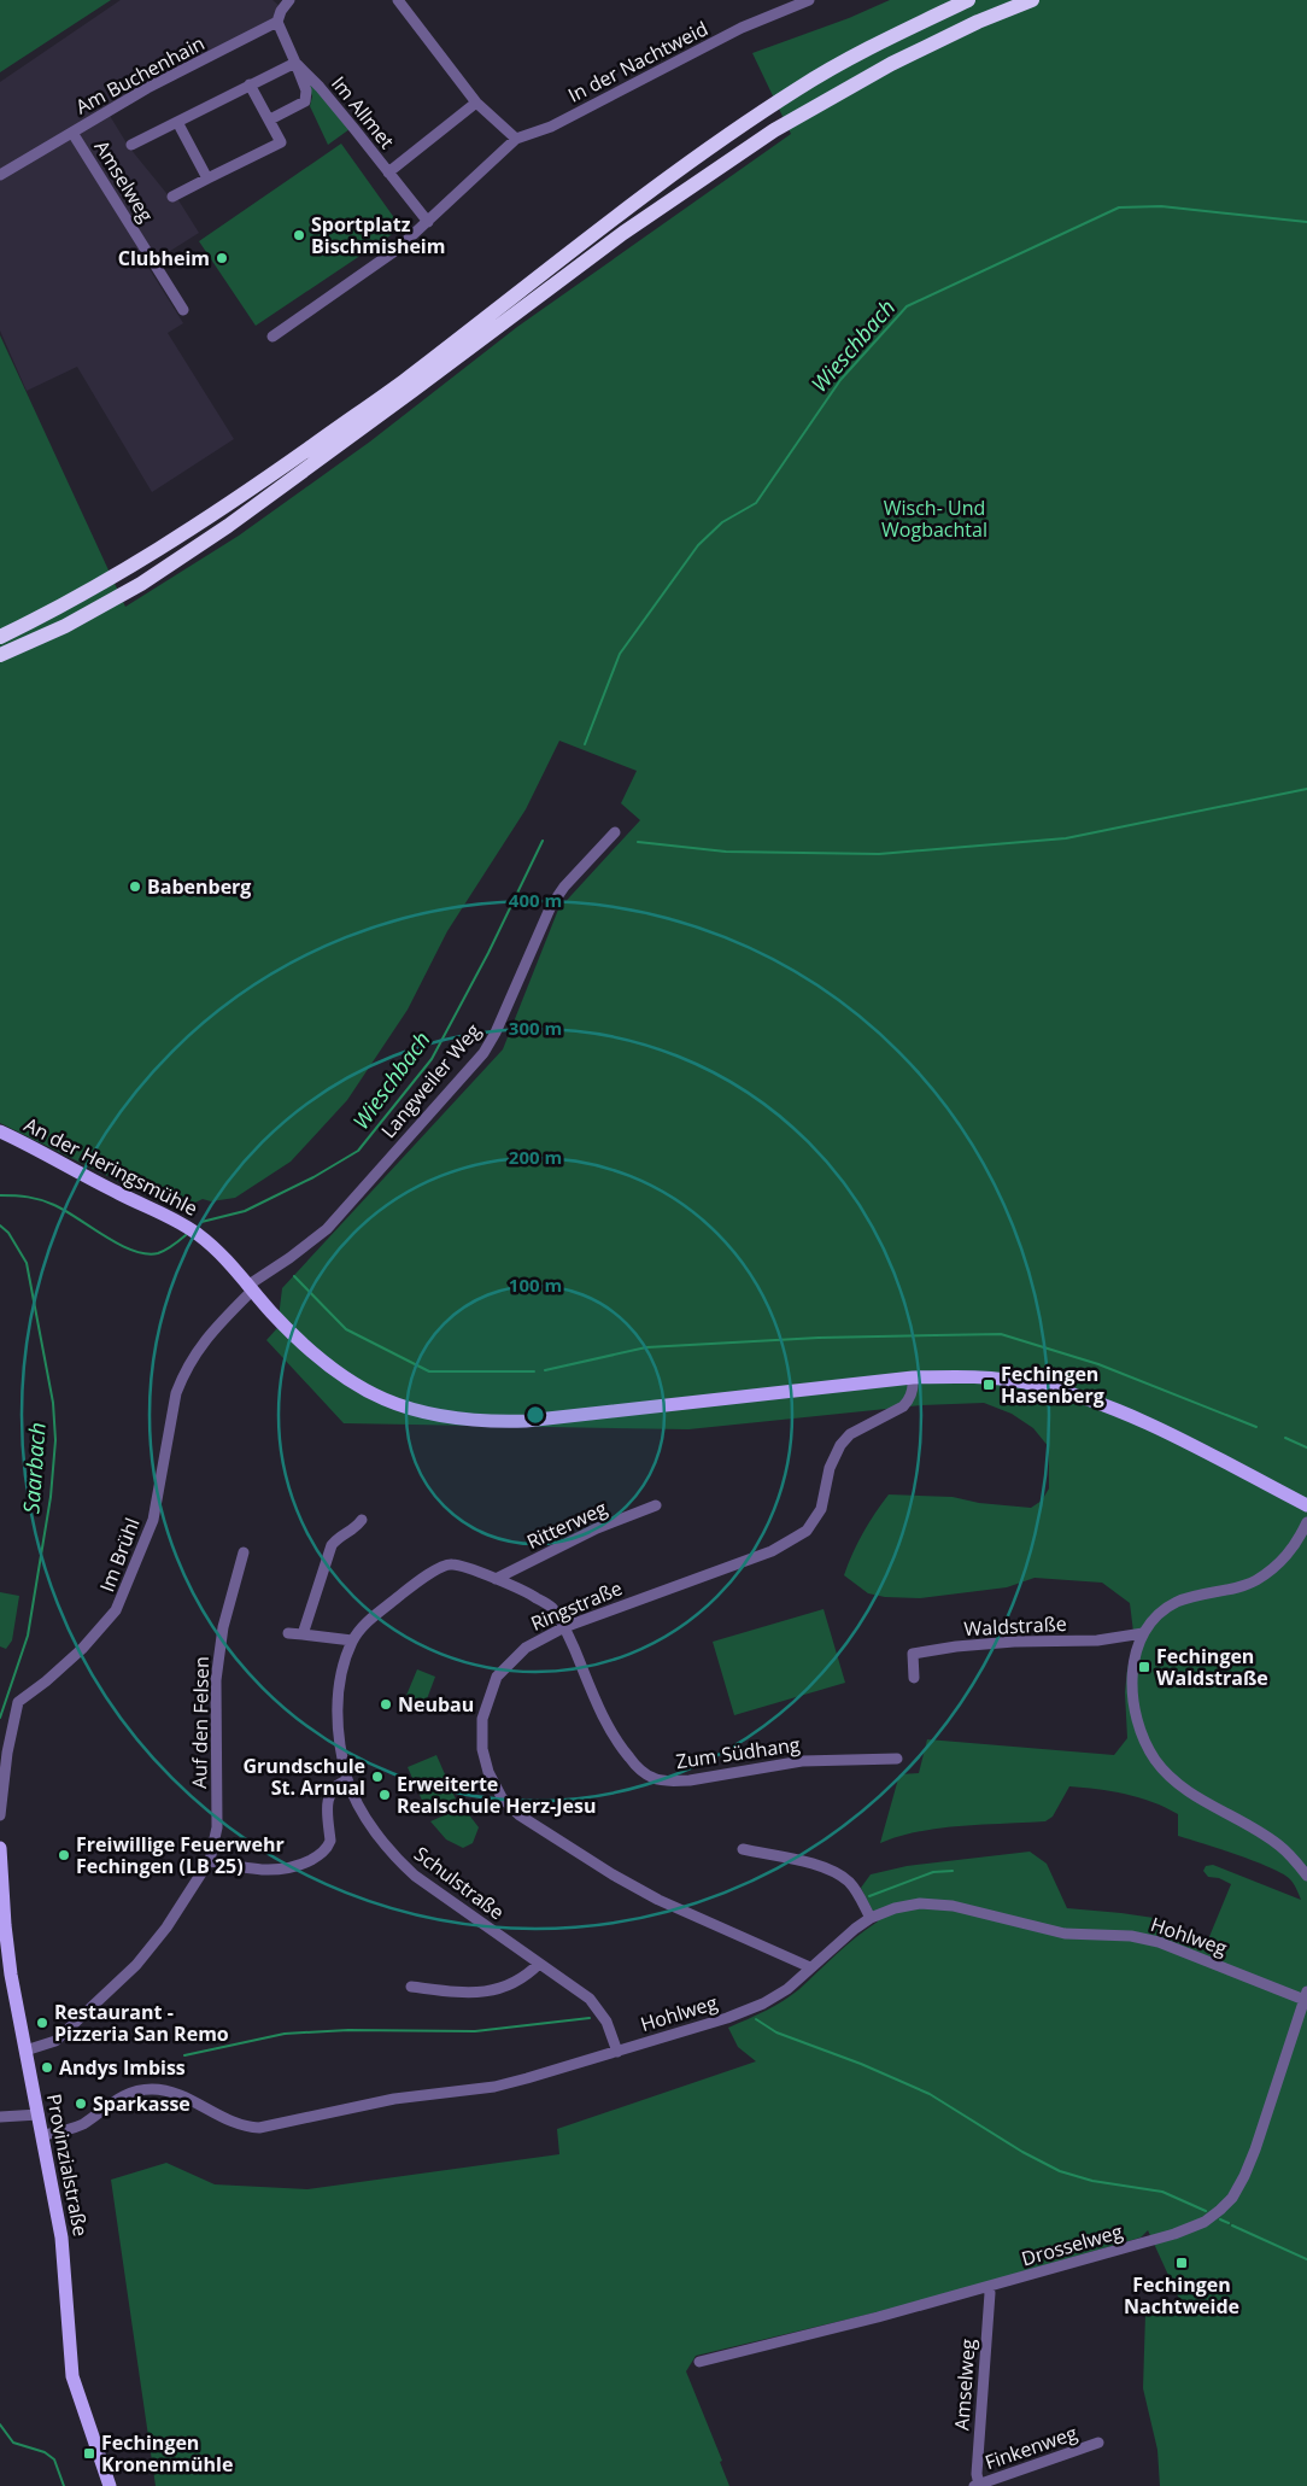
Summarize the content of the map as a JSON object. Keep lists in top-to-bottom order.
{
  "streets": {
    "main road": ["An der Heringsmühle", "Provinzialstraße"],
    "street": [
      "In der Nachtweid",
      "Am Buchenhain",
      "Im Allmet",
      "Amselweg",
      "Langweiler Weg",
      "Ritterweg",
      "Im Brühl",
      "Ringstraße",
      "Waldstraße",
      "Auf den Felsen",
      "Zum Südhang",
      "Schulstraße",
      "Hohlweg",
      "Drosselweg",
      "Finkenweg"
    ]
  },
  "crossings": [
    ["Am Buchenhain", "Im Allmet"],
    ["Am Buchenhain", "Amselweg"],
    ["Amselweg", "Drosselweg"],
    ["Amselweg", "Finkenweg"],
    ["Langweiler Weg", "An der Heringsmühle"],
    ["Langweiler Weg", "Im Brühl"],
    ["An der Heringsmühle", "Im Brühl"],
    ["An der Heringsmühle", "Ringstraße"],
    ["Ritterweg", "Schulstraße"],
    ["Ringstraße", "Zum Südhang"],
    ["Ringstraße", "Schulstraße"],
    ["Ringstraße", "Hohlweg"],
    ["Zum Südhang", "Schulstraße"],
    ["Schulstraße", "Hohlweg"],
    ["Hohlweg", "Provinzialstraße"],
    ["Hohlweg", "Drosselweg"]
  ],
  "water": ["Wieschbach", "Saarbach"],
  "parks": ["Wisch- Und Wogbachtal"],
  "places": {
    "other": [
      "Sportplatz Bischmisheim",
      "Clubheim",
      "Babenberg",
      "Neubau",
      "Grundschule St. Arnual",
      "Erweiterte Realschule Herz-Jesu",
      "Freiwillige Feuerwehr Fechingen (LB 25)",
      "Restaurant - Pizzeria San Remo",
      "Andys Imbiss",
      "Sparkasse"
    ],
    "transit": [
      "Fechingen Hasenberg",
      "Fechingen Waldstraße",
      "Fechingen Nachtweide",
      "Fechingen Kronenmühle"
    ]
  },
  "rings": [
    "400 m",
    "300 m",
    "200 m",
    "100 m"
  ]
}
